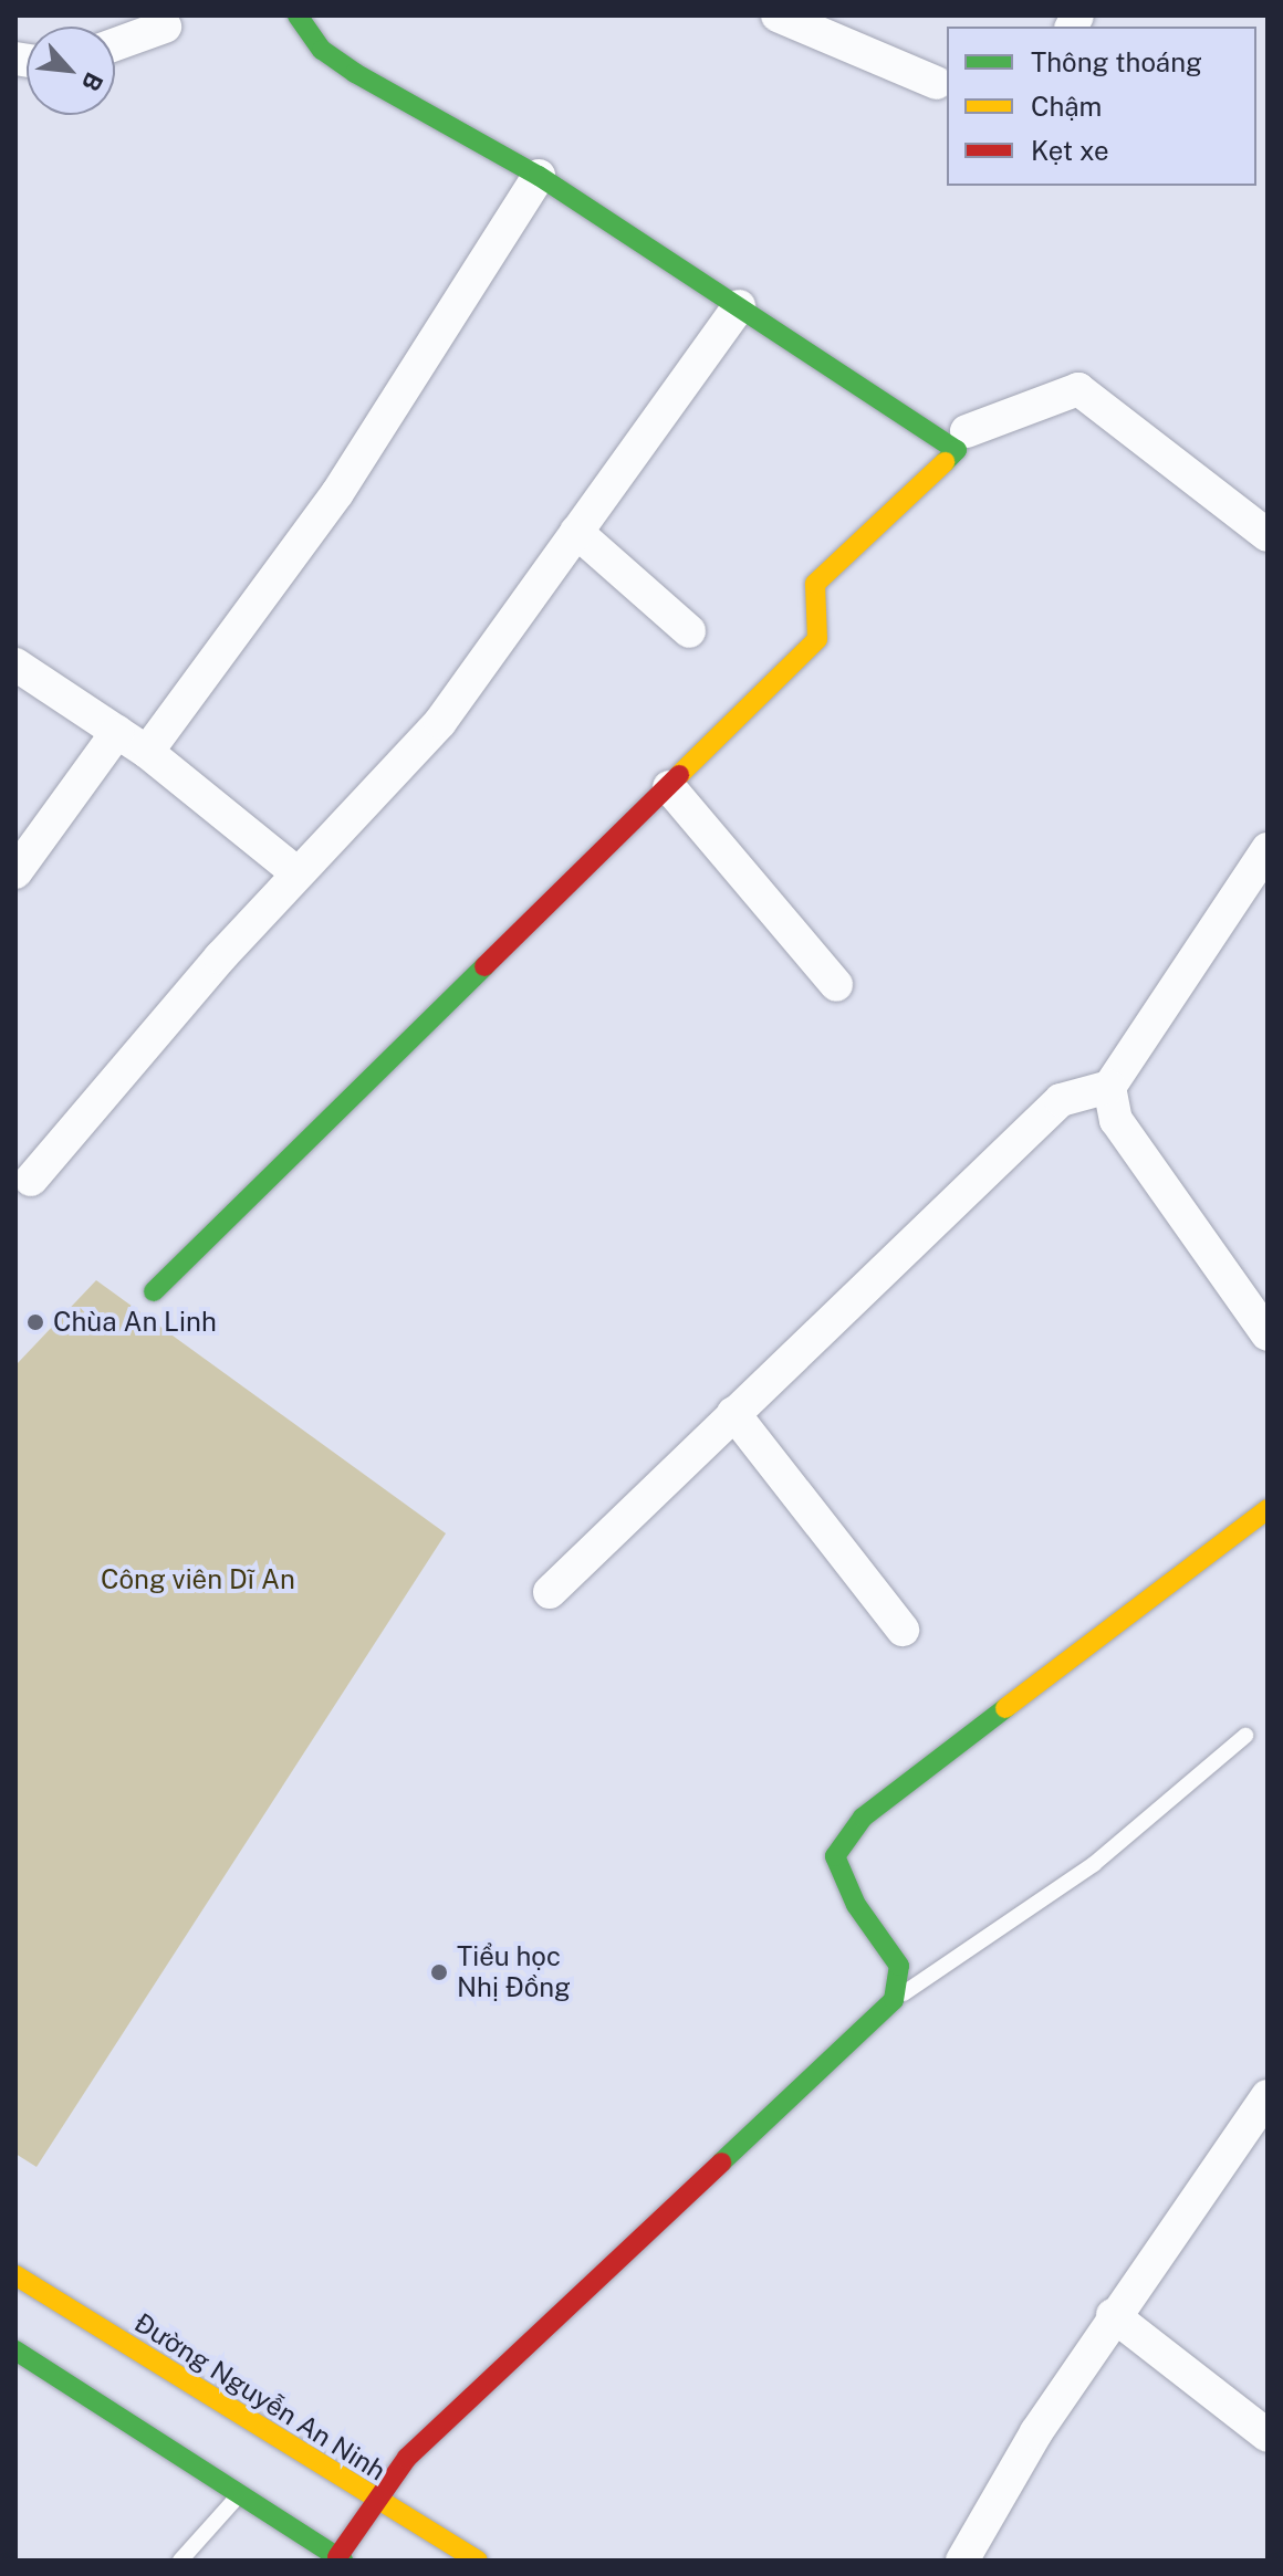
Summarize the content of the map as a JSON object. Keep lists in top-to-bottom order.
{
  "streets": {
    "street": ["Đường Nguyễn An Ninh"]
  },
  "parks": ["Công viên Dĩ An"],
  "places": ["Chùa An Linh", "Tiểu học Nhị Đồng"],
  "legend": ["Thông thoáng", "Chậm", "Kẹt xe"],
  "north": "bottom right"
}
